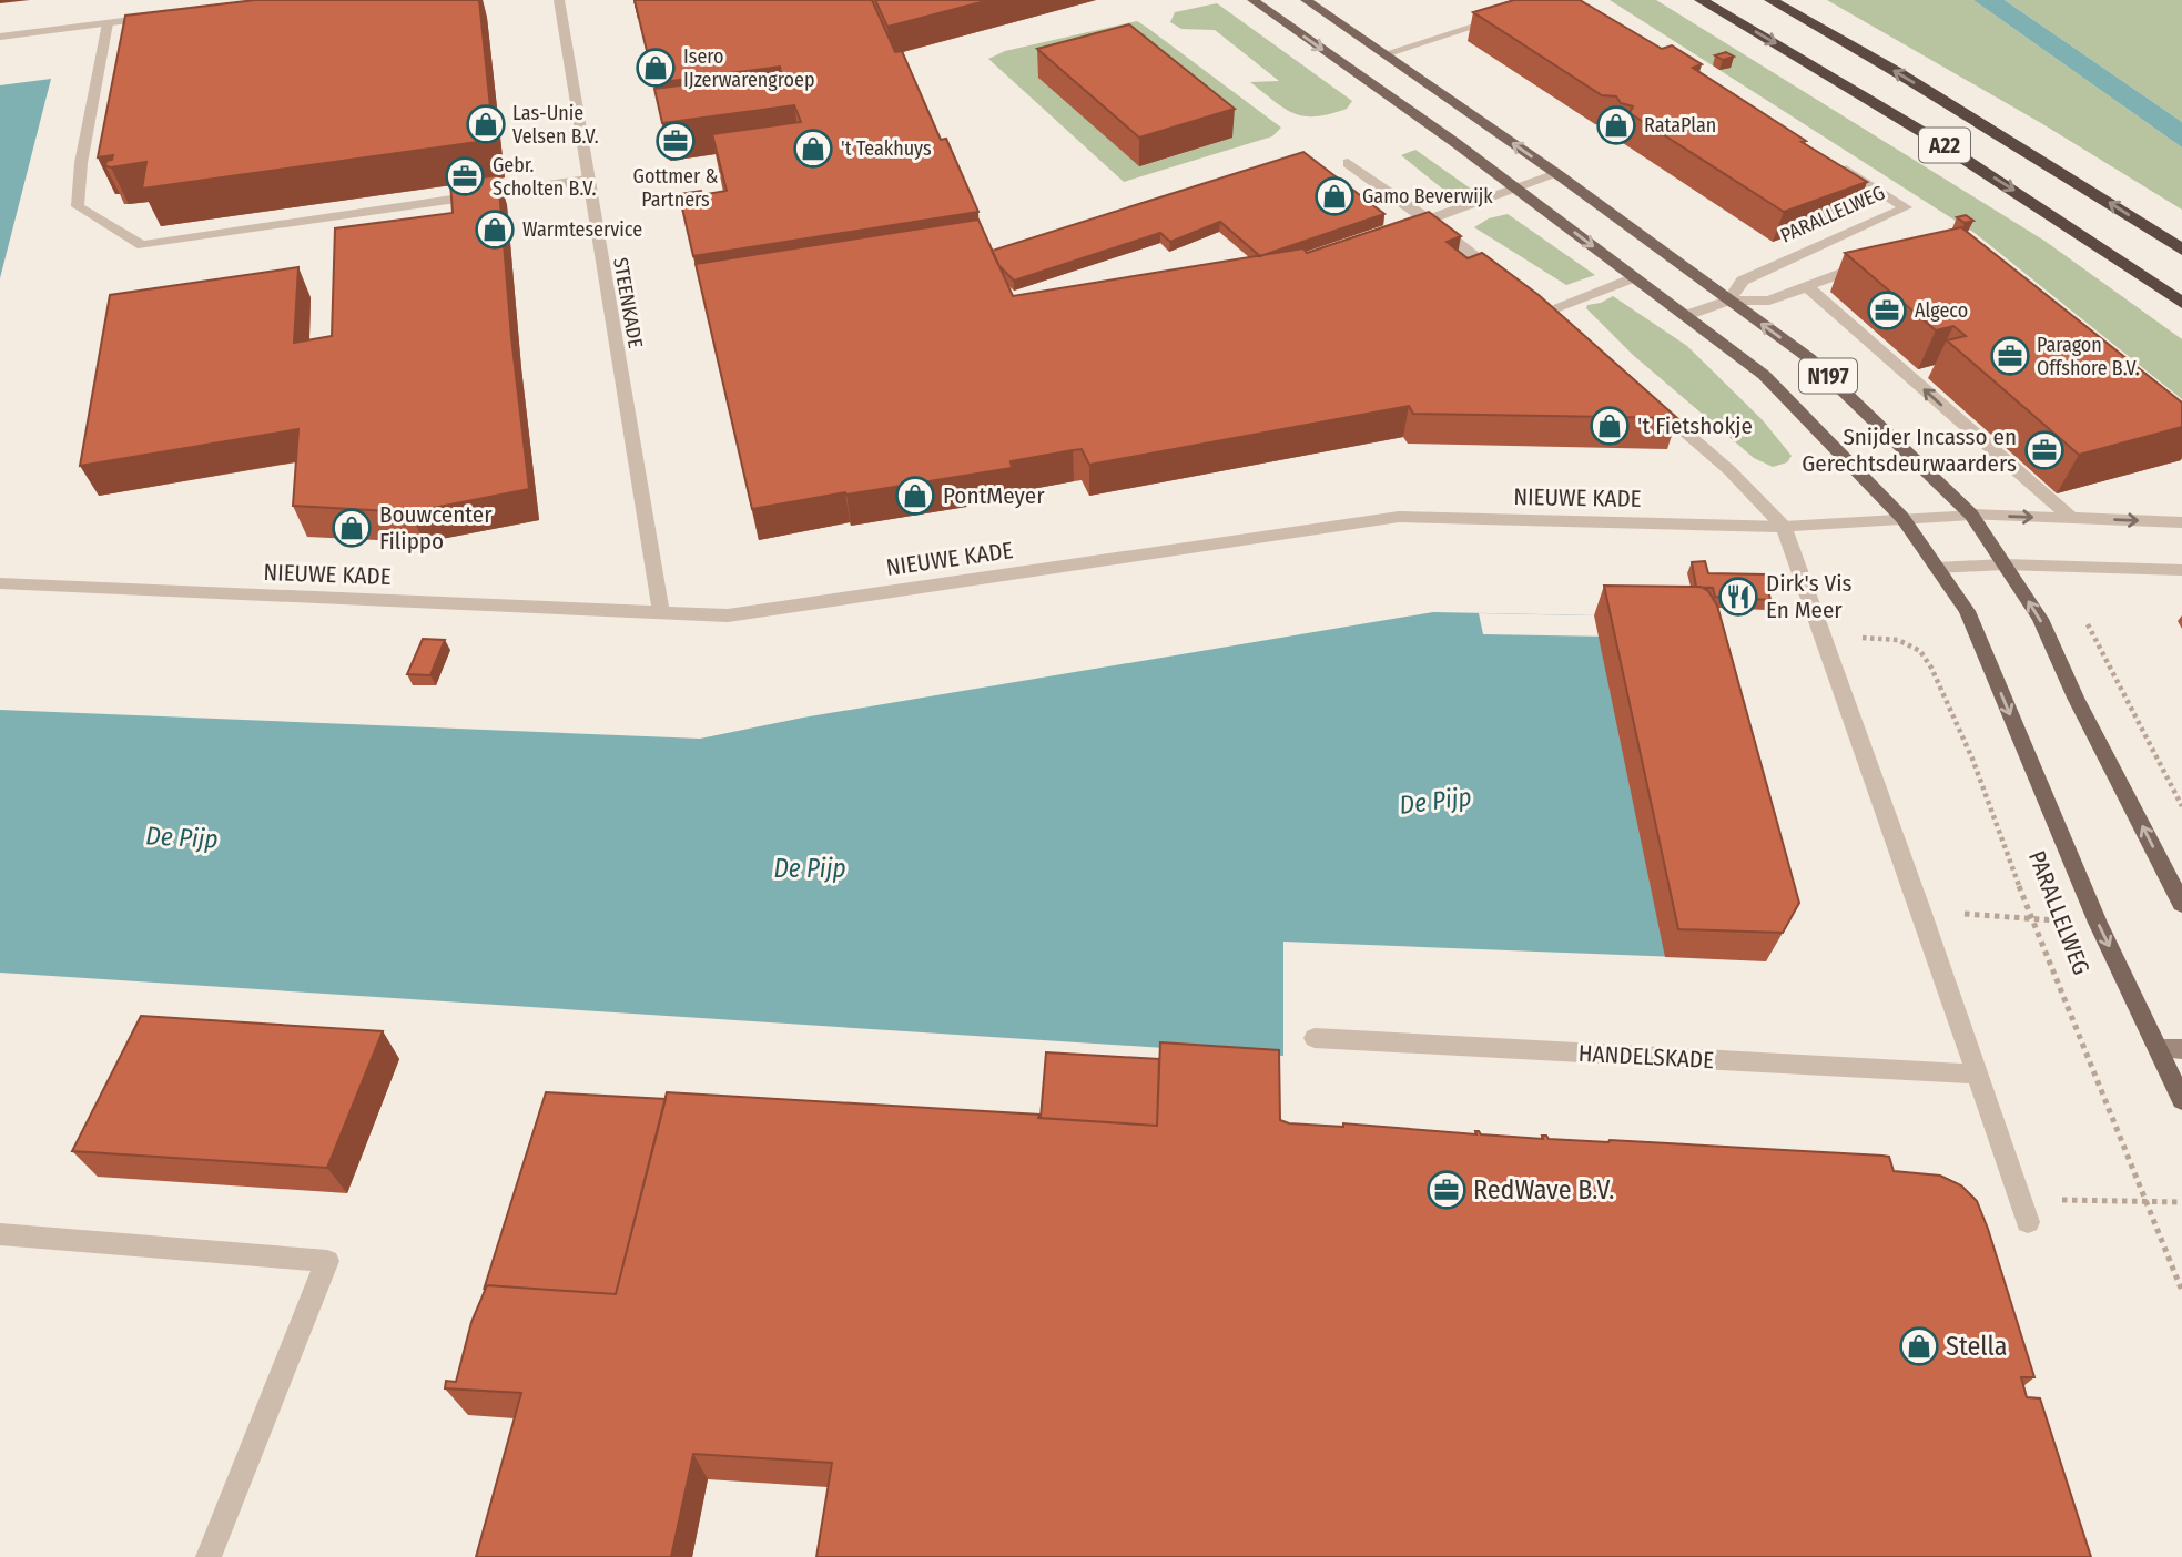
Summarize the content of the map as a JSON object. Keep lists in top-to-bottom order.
{
  "streets": {
    "highway": ["A22"],
    "main road": ["PARALLELWEG", "N197"],
    "street": ["STEENKADE", "NIEUWE KADE", "HANDELSKADE"]
  },
  "crossings": [
    ["PARALLELWEG", "N197"],
    ["PARALLELWEG", "NIEUWE KADE"],
    ["STEENKADE", "NIEUWE KADE"]
  ],
  "water": ["De Pijp"],
  "places": {
    "shop": [
      "Isero IJzerwarengroep",
      "Las-Unie Velsen B.V.",
      "RataPlan",
      "'t Teakhuys",
      "Gamo Beverwijk",
      "Warmteservice",
      "'t Fietshokje",
      "PontMeyer",
      "Bouwcenter Filippo",
      "Stella"
    ],
    "office": [
      "Gottmer & Partners",
      "Gebr. Scholten B.V.",
      "Algeco",
      "Paragon Offshore B.V.",
      "Snijder Incasso en Gerechtsdeurwaarders",
      "RedWave B.V."
    ],
    "restaurant": ["Dirk's Vis En Meer"]
  }
}
